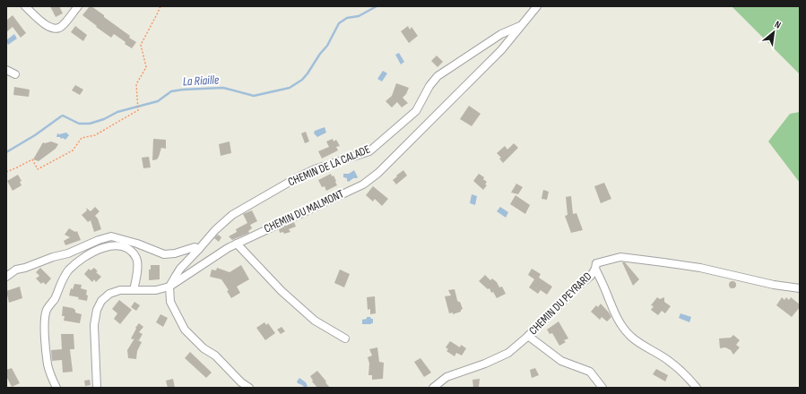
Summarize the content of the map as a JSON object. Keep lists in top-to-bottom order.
{
  "streets": {
    "street": ["CHEMIN DE LA CALADE", "CHEMIN DU MALMONT", "CHEMIN DU PEYRARD"]
  },
  "crossings": [
    ["CHEMIN DE LA CALADE", "CHEMIN DU MALMONT"]
  ],
  "water": ["La Riaille"],
  "north": "top right"
}
